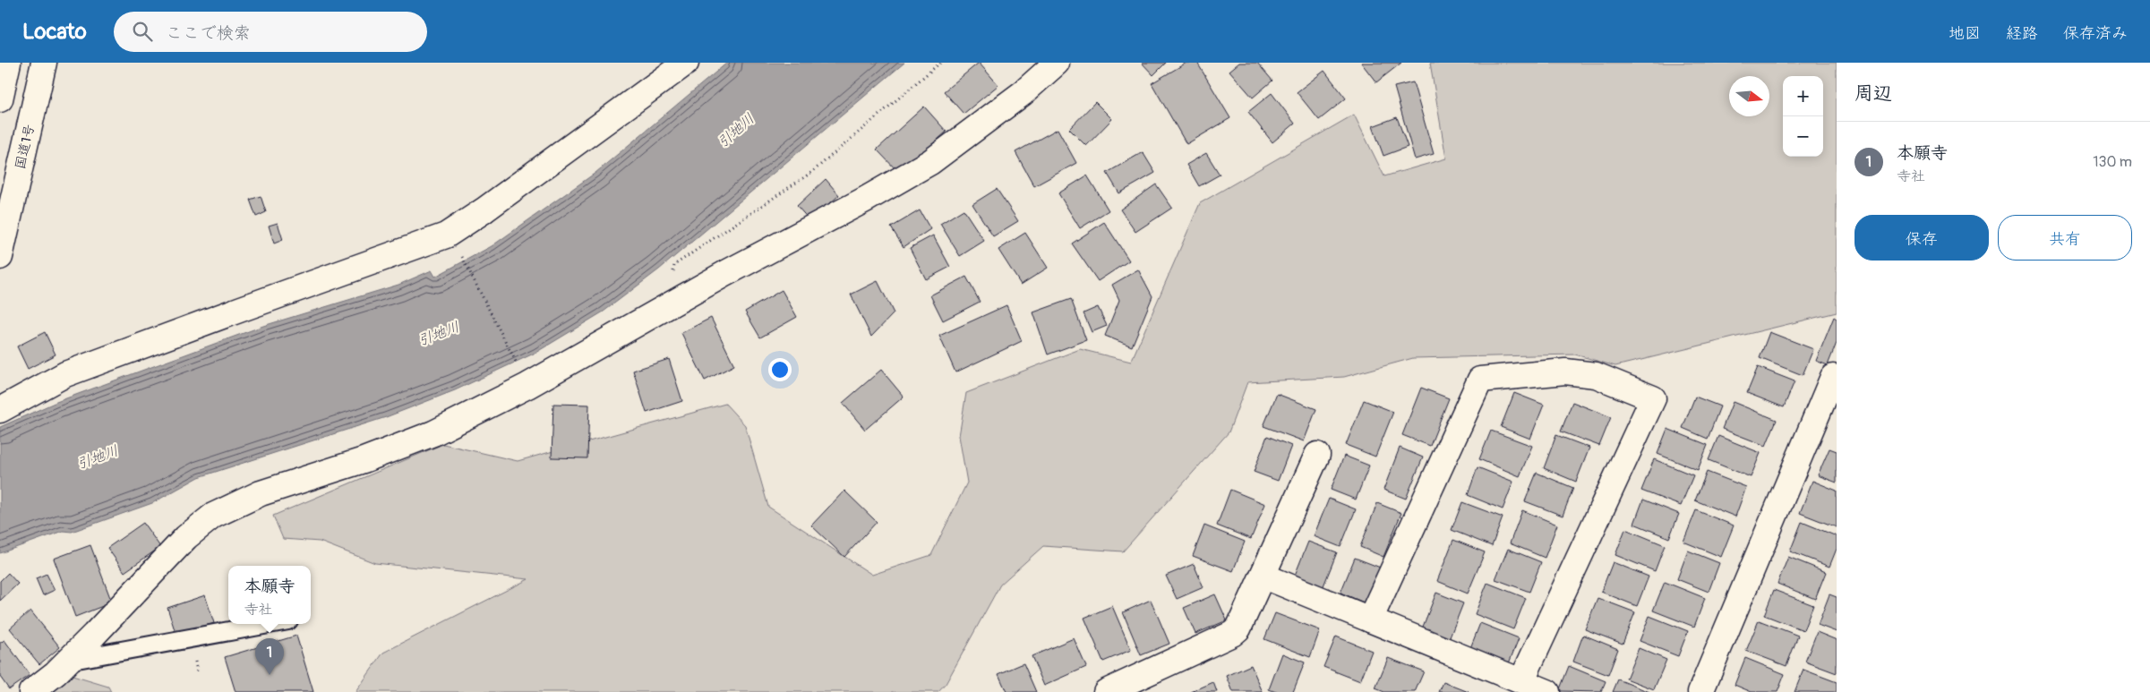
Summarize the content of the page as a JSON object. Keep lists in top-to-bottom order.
{
  "streets": {
    "main road": ["国道1号"]
  },
  "water": ["引地川"],
  "north": "right",
  "page": {
    "header": "Locato",
    "search": "ここで検索",
    "nav": ["地図", "経路", "保存済み"],
    "heading": "周辺",
    "map_buttons": ["+", "−"],
    "list": [
      {
        "mark": "1",
        "name": "本願寺",
        "note": "寺社",
        "value": "130 m"
      }
    ],
    "buttons": ["保存", "共有"],
    "popup": ["本願寺", "寺社"],
    "pins": "1"
  }
}
